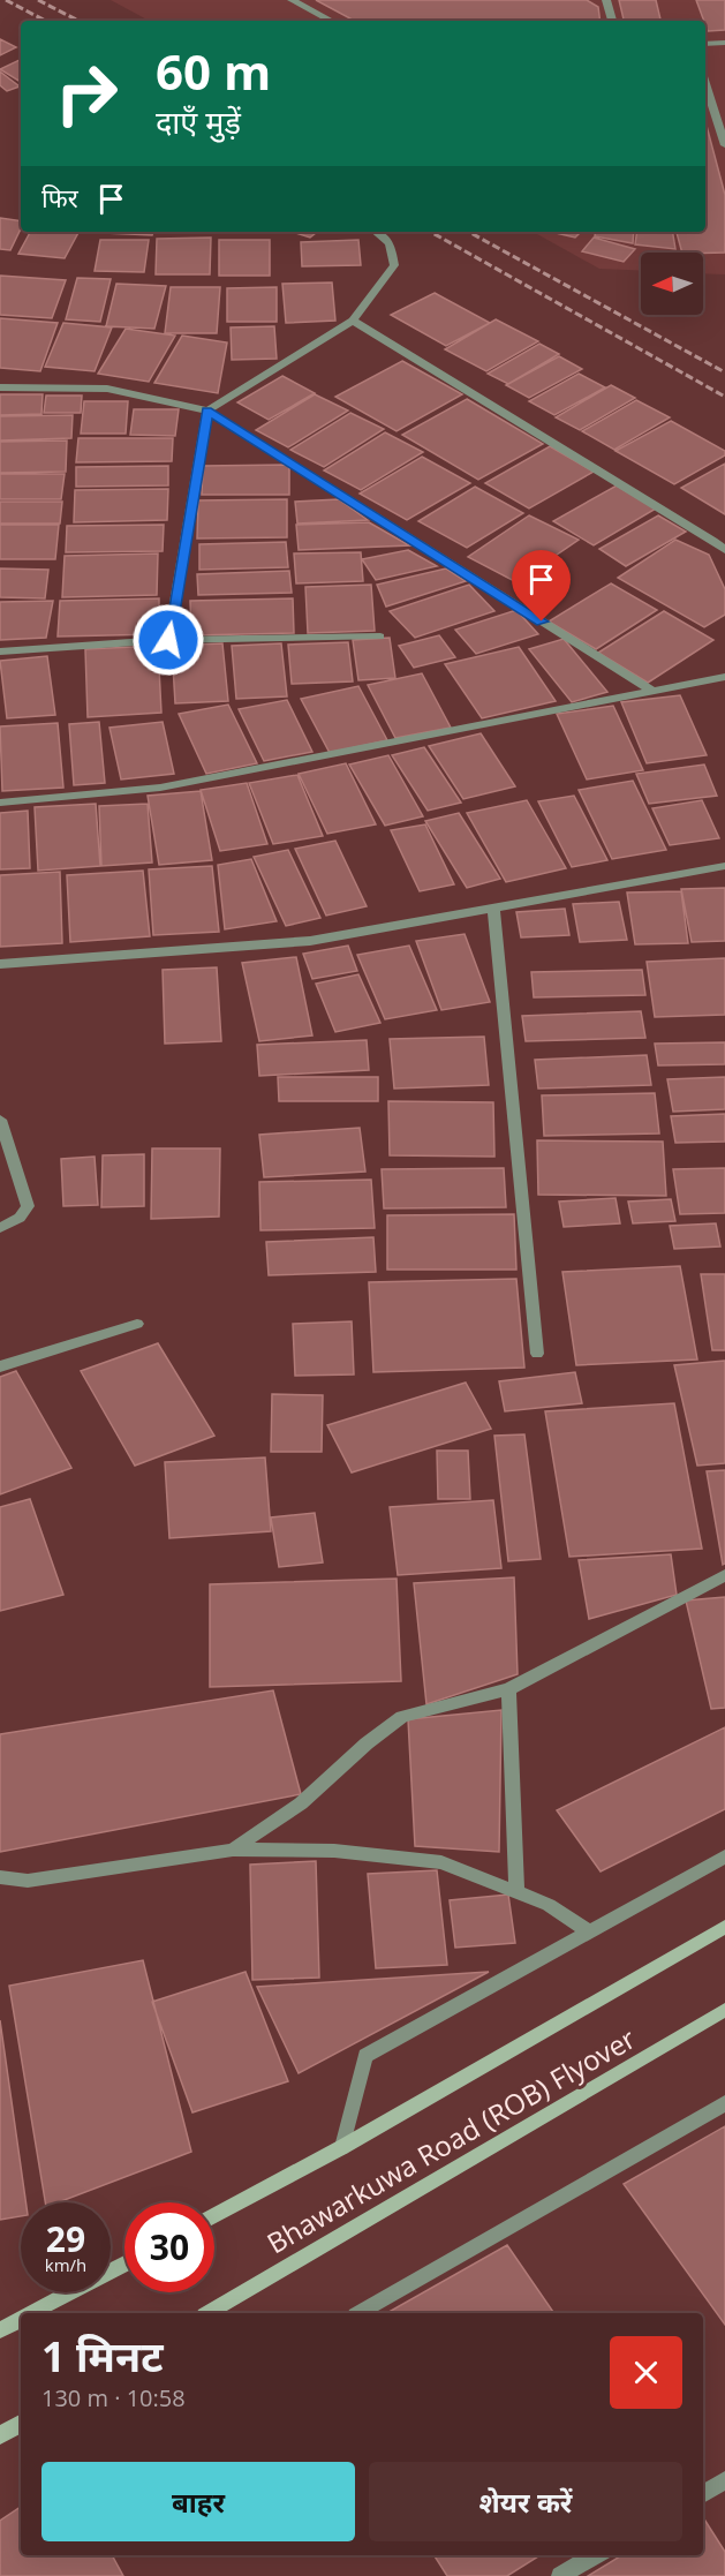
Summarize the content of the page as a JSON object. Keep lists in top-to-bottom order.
{
  "streets": {
    "main road": ["Bhawarkuwa Road (ROB) Flyover"]
  },
  "north": "left",
  "page": {
    "turn": ["60 m", "दाएँ मुड़ें"],
    "then": "फिर",
    "speed": "29 km/h",
    "limit": "30",
    "heading": ["1 मिनट", "130 m · 10:58"],
    "buttons": ["बाहर", "शेयर करें"]
  }
}
